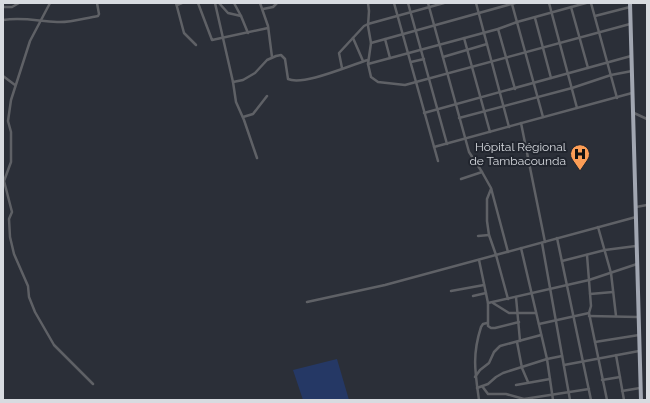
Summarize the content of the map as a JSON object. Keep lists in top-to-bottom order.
{
  "places": {
    "hospital": ["Hôpital Régional de Tambacounda"]
  }
}
